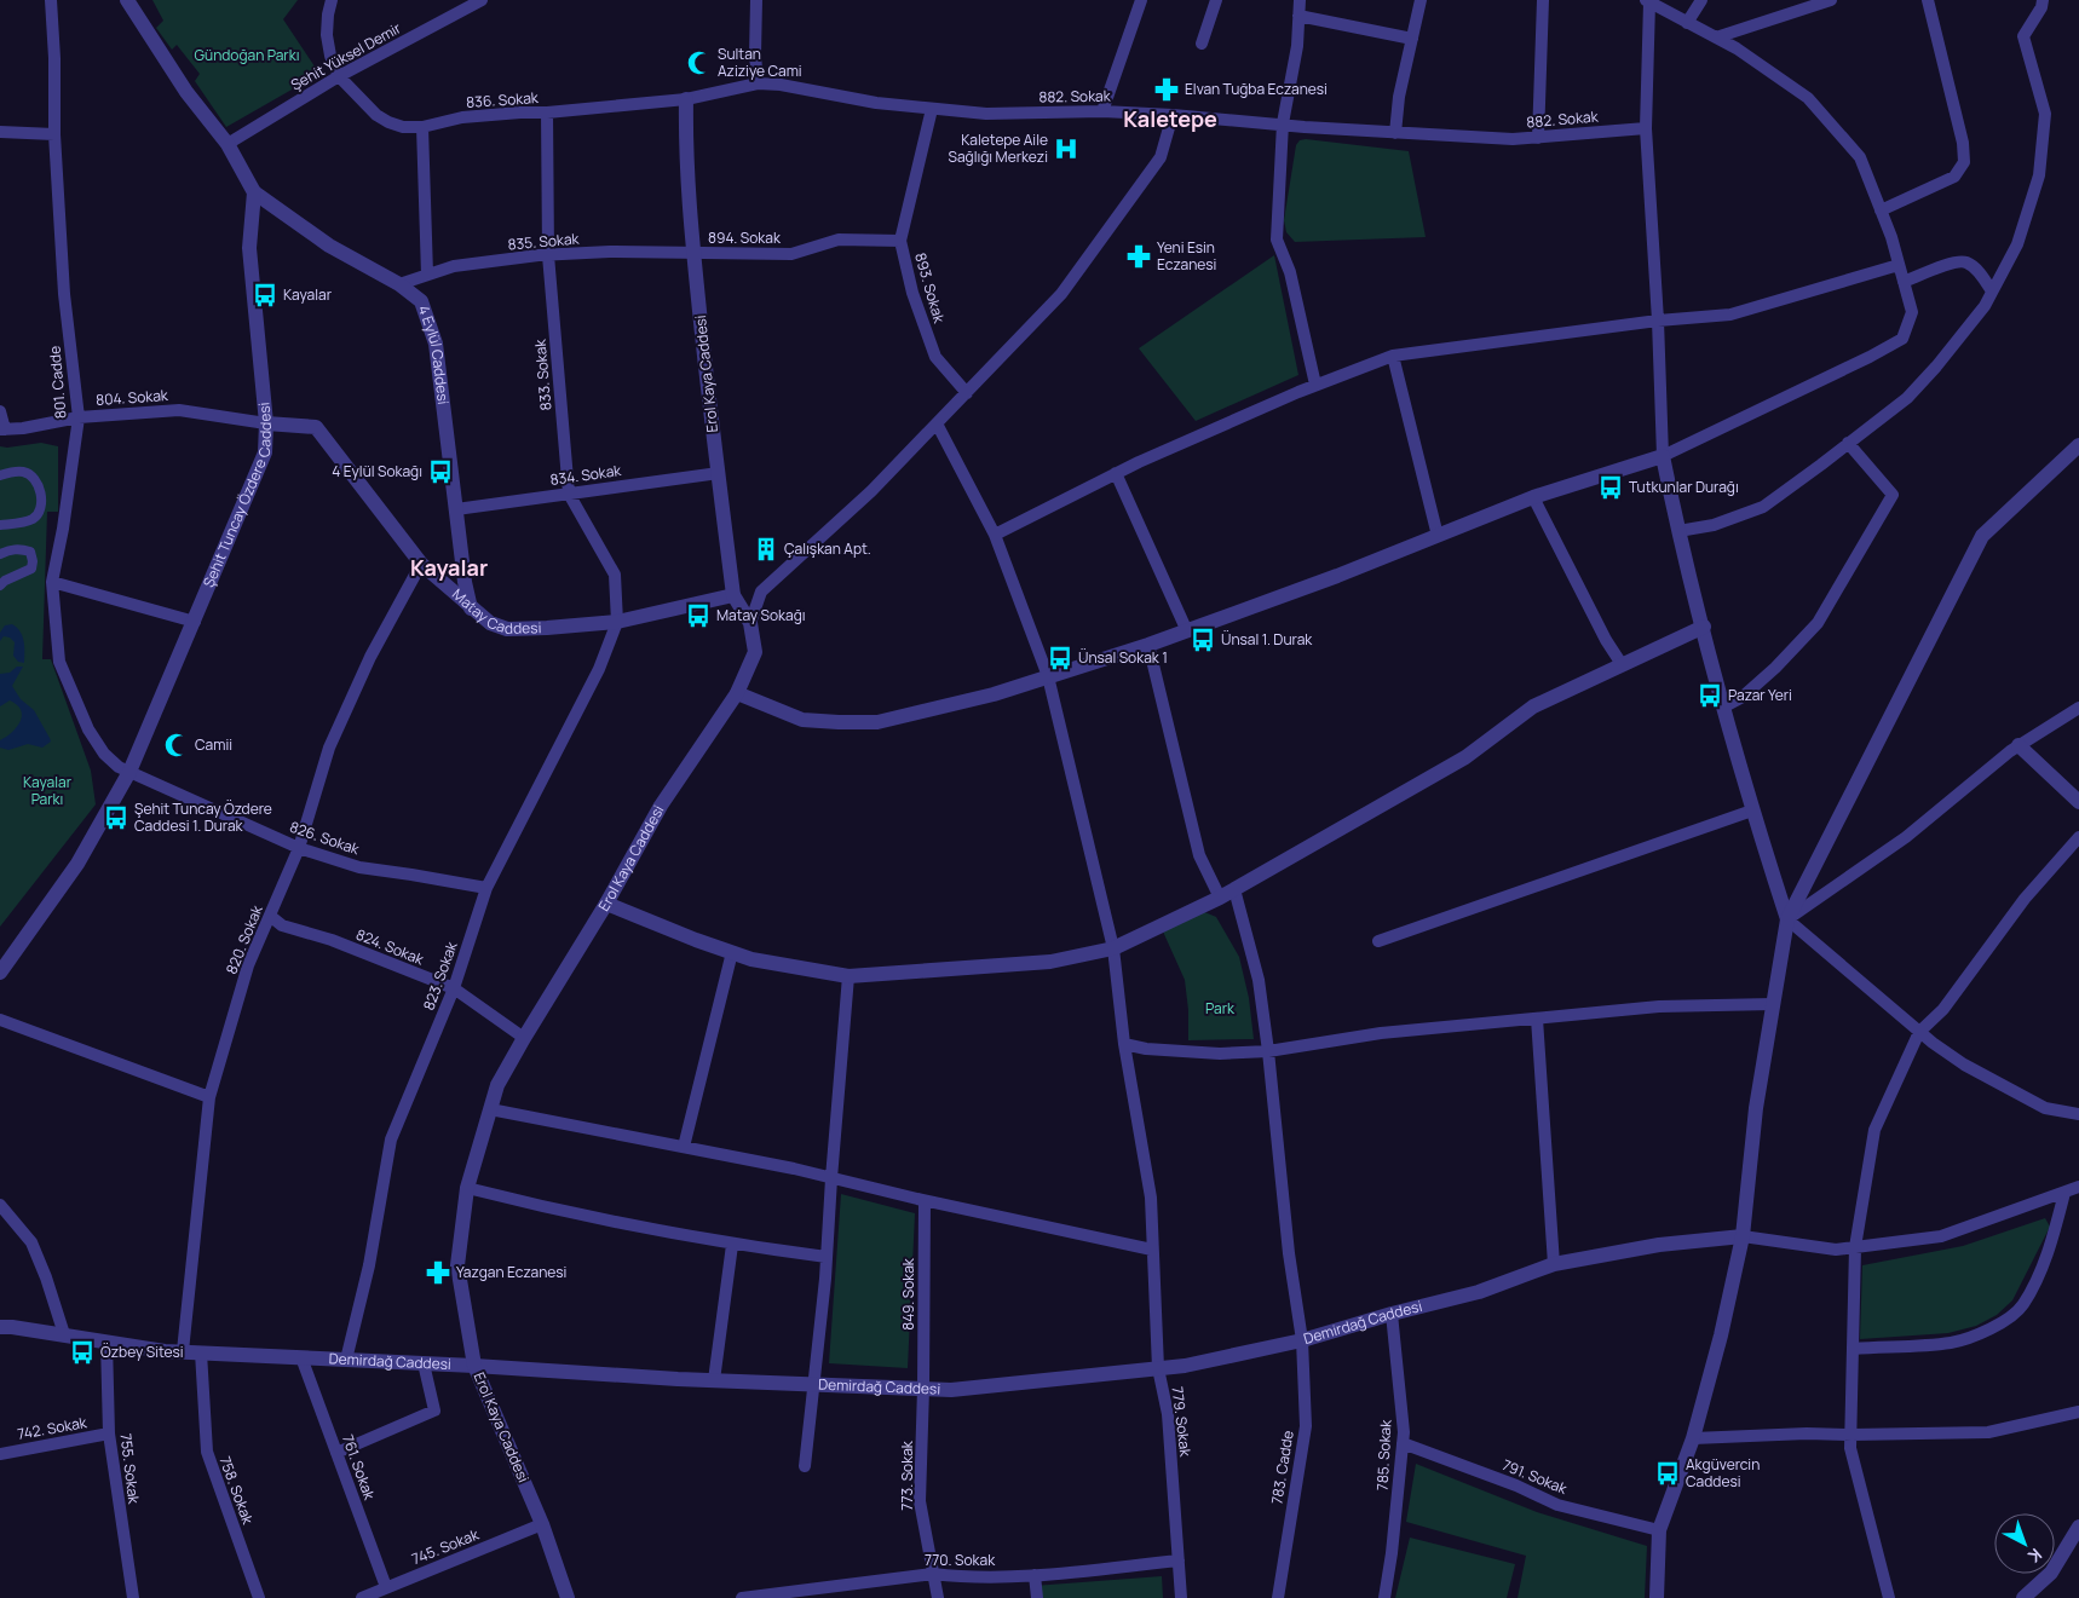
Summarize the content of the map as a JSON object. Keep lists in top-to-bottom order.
{
  "streets": {
    "street": [
      "Şehit Yüksel Demir",
      "882. Sokak",
      "836. Sokak",
      "894. Sokak",
      "835. Sokak",
      "893. Sokak",
      "4 Eylül Caddesi",
      "Erol Kaya Caddesi",
      "833. Sokak",
      "801. Cadde",
      "804. Sokak",
      "834. Sokak",
      "Şehit Tuncay Özdere Caddesi",
      "Matay Caddesi",
      "826. Sokak",
      "820. Sokak",
      "824. Sokak",
      "823. Sokak",
      "849. Sokak",
      "Demirdağ Caddesi",
      "779. Sokak",
      "742. Sokak",
      "785. Sokak",
      "761. Sokak",
      "783. Cadde",
      "755. Sokak",
      "773. Sokak",
      "791. Sokak",
      "758. Sokak",
      "745. Sokak",
      "770. Sokak"
    ]
  },
  "crossings": [
    ["Şehit Yüksel Demir", "836. Sokak"],
    ["882. Sokak", "836. Sokak"],
    ["882. Sokak", "893. Sokak"],
    ["882. Sokak", "Erol Kaya Caddesi"],
    ["836. Sokak", "Erol Kaya Caddesi"],
    ["836. Sokak", "833. Sokak"],
    ["894. Sokak", "835. Sokak"],
    ["894. Sokak", "893. Sokak"],
    ["894. Sokak", "Erol Kaya Caddesi"],
    ["835. Sokak", "4 Eylül Caddesi"],
    ["835. Sokak", "Erol Kaya Caddesi"],
    ["835. Sokak", "833. Sokak"],
    ["4 Eylül Caddesi", "834. Sokak"],
    ["4 Eylül Caddesi", "Şehit Tuncay Özdere Caddesi"],
    ["4 Eylül Caddesi", "Matay Caddesi"],
    ["Erol Kaya Caddesi", "834. Sokak"],
    ["Erol Kaya Caddesi", "Matay Caddesi"],
    ["Erol Kaya Caddesi", "824. Sokak"],
    ["Erol Kaya Caddesi", "Demirdağ Caddesi"],
    ["Erol Kaya Caddesi", "745. Sokak"],
    ["833. Sokak", "834. Sokak"],
    ["833. Sokak", "Matay Caddesi"],
    ["833. Sokak", "823. Sokak"],
    ["801. Cadde", "804. Sokak"],
    ["801. Cadde", "Şehit Tuncay Özdere Caddesi"],
    ["801. Cadde", "826. Sokak"],
    ["804. Sokak", "Şehit Tuncay Özdere Caddesi"],
    ["804. Sokak", "Matay Caddesi"],
    ["Şehit Tuncay Özdere Caddesi", "Matay Caddesi"],
    ["Şehit Tuncay Özdere Caddesi", "826. Sokak"],
    ["Matay Caddesi", "820. Sokak"],
    ["Matay Caddesi", "823. Sokak"],
    ["826. Sokak", "820. Sokak"],
    ["826. Sokak", "823. Sokak"],
    ["820. Sokak", "824. Sokak"],
    ["820. Sokak", "Demirdağ Caddesi"],
    ["824. Sokak", "823. Sokak"],
    ["823. Sokak", "Demirdağ Caddesi"],
    ["849. Sokak", "Demirdağ Caddesi"],
    ["849. Sokak", "773. Sokak"],
    ["Demirdağ Caddesi", "779. Sokak"],
    ["Demirdağ Caddesi", "785. Sokak"],
    ["Demirdağ Caddesi", "761. Sokak"],
    ["Demirdağ Caddesi", "783. Cadde"],
    ["Demirdağ Caddesi", "755. Sokak"],
    ["Demirdağ Caddesi", "773. Sokak"],
    ["Demirdağ Caddesi", "758. Sokak"],
    ["779. Sokak", "770. Sokak"],
    ["742. Sokak", "755. Sokak"],
    ["785. Sokak", "791. Sokak"],
    ["761. Sokak", "745. Sokak"],
    ["773. Sokak", "770. Sokak"]
  ],
  "districts": ["Kaletepe", "Kayalar"],
  "parks": ["Gündoğan Parkı", "Kayalar Parkı", "Park"],
  "places": {
    "mosque": ["Sultan Aziziye Cami", "Camii"],
    "pharmacy": ["Elvan Tuğba Eczanesi", "Yeni Esin Eczanesi", "Yazgan Eczanesi"],
    "hospital": ["Kaletepe Aile Sağlığı Merkezi"],
    "bus stop": [
      "Kayalar",
      "4 Eylül Sokağı",
      "Tutkunlar Durağı",
      "Matay Sokağı",
      "Ünsal 1. Durak",
      "Ünsal Sokak 1",
      "Pazar Yeri",
      "Şehit Tuncay Özdere Caddesi 1. Durak",
      "Özbey Sitesi",
      "Akgüvercin Caddesi"
    ],
    "building": ["Çalışkan Apt."]
  },
  "north": "bottom right"
}
